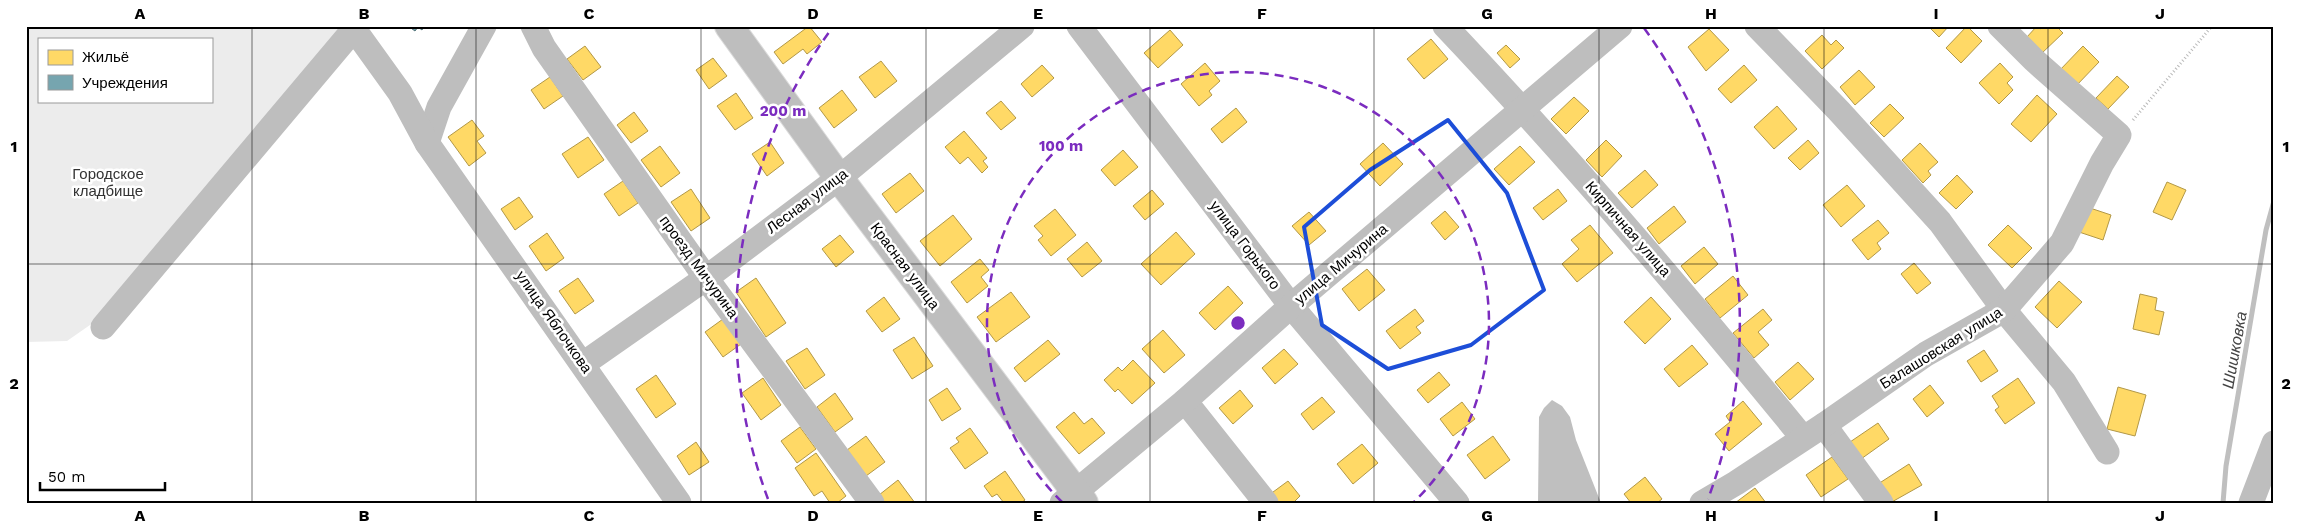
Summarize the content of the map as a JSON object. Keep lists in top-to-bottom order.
{
  "streets": {
    "main road": ["Красная улица"],
    "street": [
      "Лесная улица",
      "Кирпичная улица",
      "улица Горького",
      "улица Мичурина",
      "проезд Мичурина",
      "улица Яблочкова",
      "Балашовская улица"
    ]
  },
  "crossings": [
    ["Лесная улица", "Красная улица"],
    ["Лесная улица", "проезд Мичурина"],
    ["Лесная улица", "улица Яблочкова"],
    ["Кирпичная улица", "улица Мичурина"],
    ["Кирпичная улица", "Балашовская улица"],
    ["улица Горького", "улица Мичурина"],
    ["улица Мичурина", "Красная улица"]
  ],
  "water": ["Шишковка"],
  "parks": ["Городское кладбище"],
  "legend": ["Жильё", "Учреждения"],
  "scale_bar": "50 m",
  "grid": {
    "columns": [
      "A",
      "B",
      "C",
      "D",
      "E",
      "F",
      "G",
      "H",
      "I",
      "J"
    ],
    "rows": ["1", "2"]
  },
  "rings": ["200 m", "100 m"]
}
